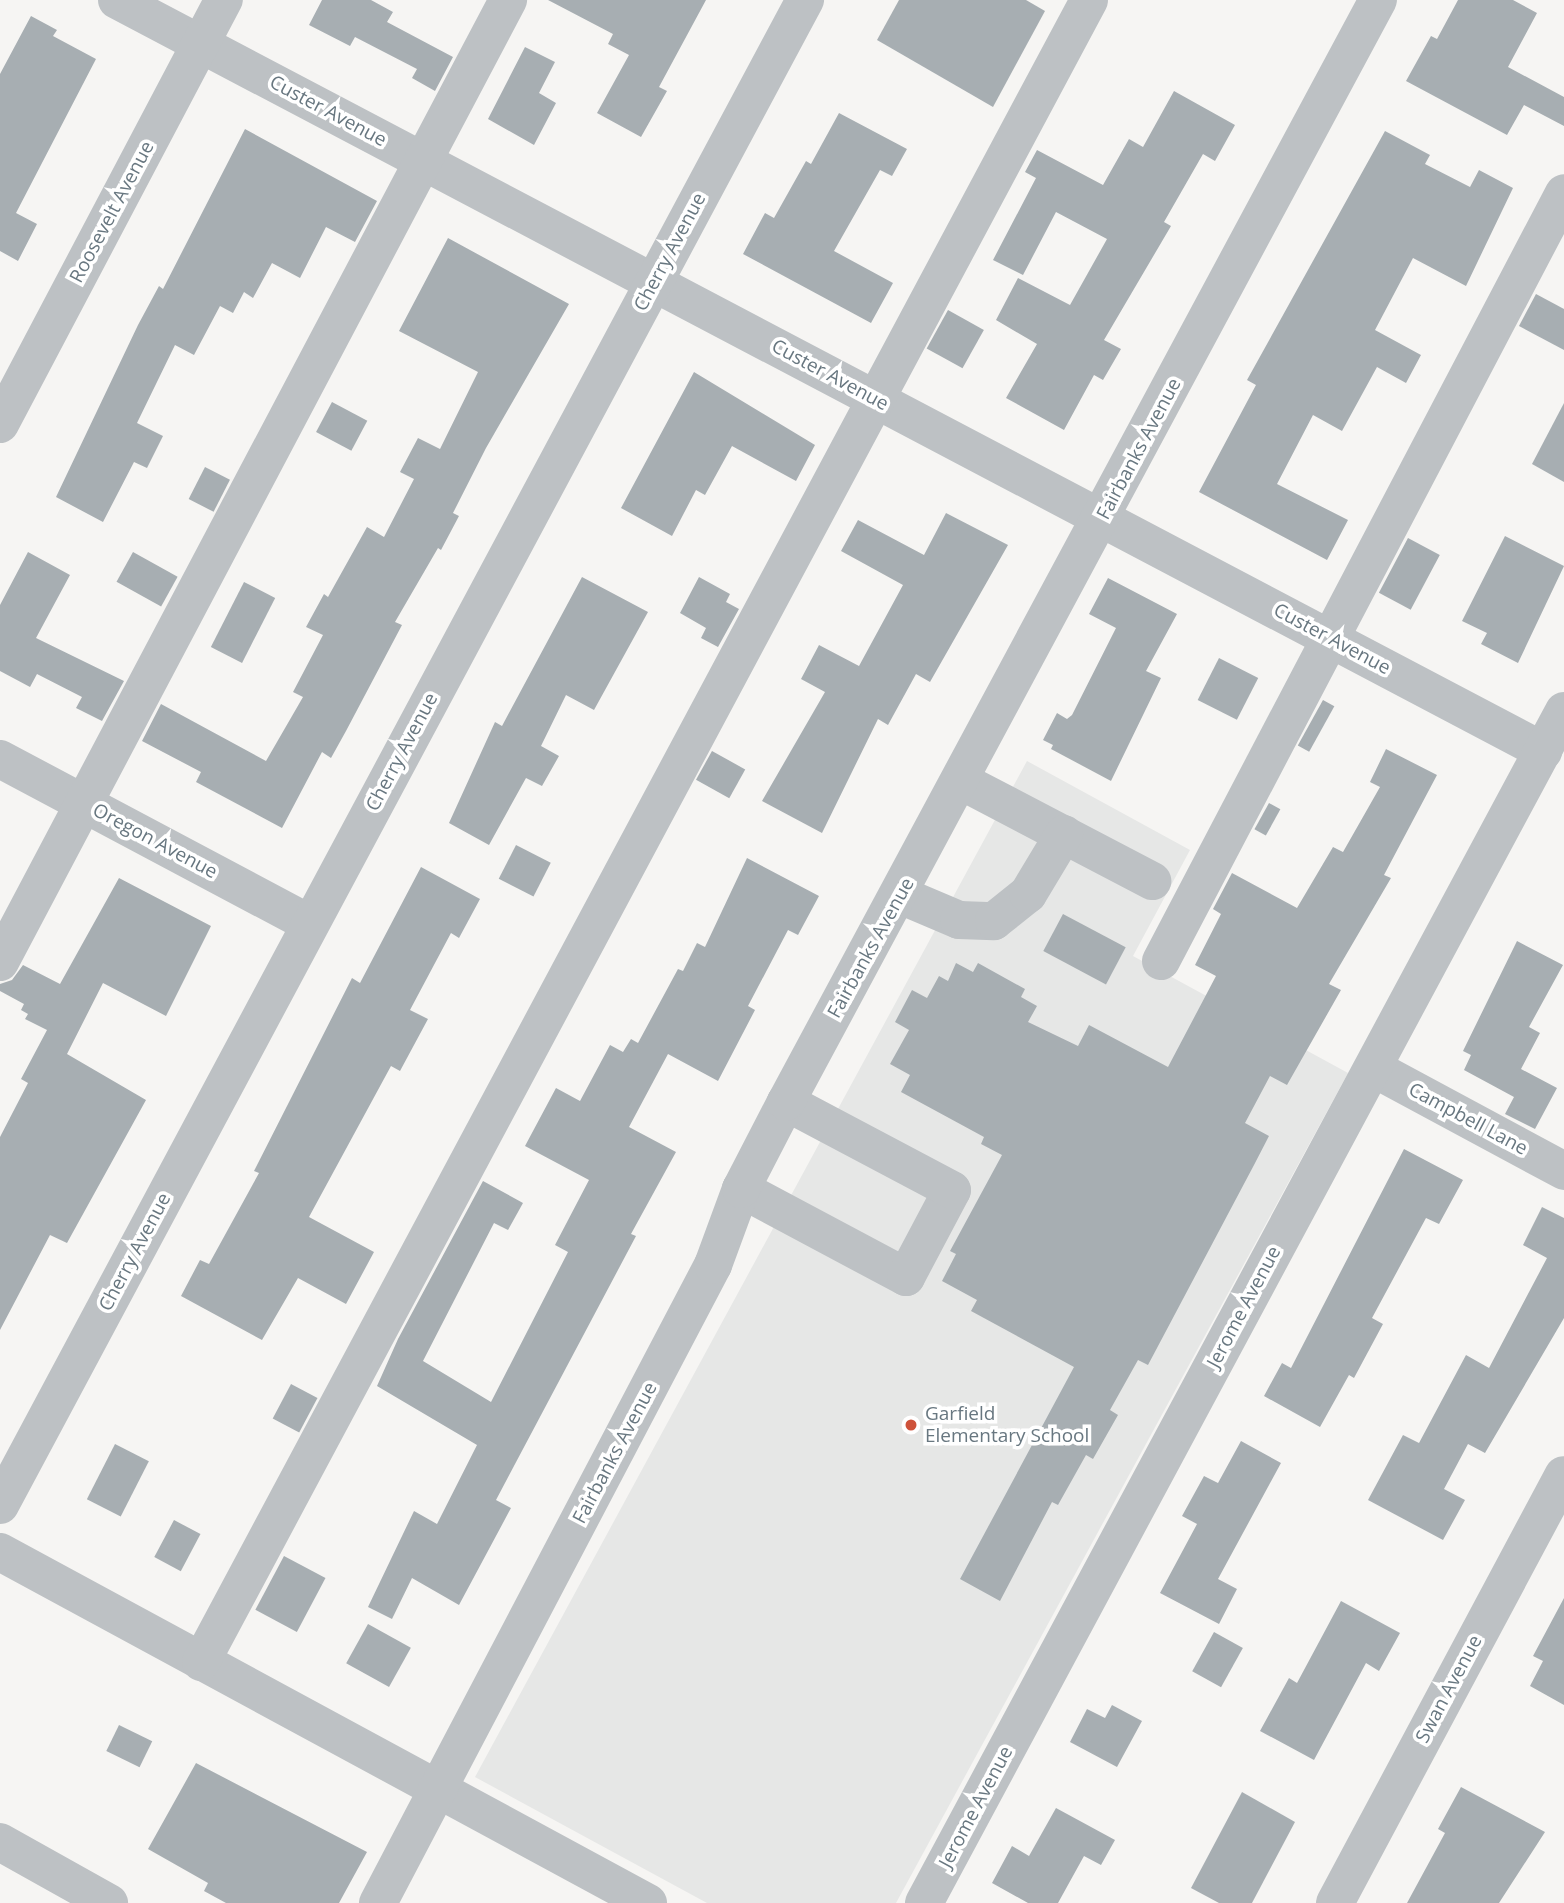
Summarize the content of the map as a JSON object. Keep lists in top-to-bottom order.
{
  "streets": {
    "street": [
      "Custer Avenue",
      "Roosevelt Avenue",
      "Cherry Avenue",
      "Fairbanks Avenue",
      "Oregon Avenue",
      "Campbell Lane",
      "Jerome Avenue",
      "Swan Avenue"
    ]
  },
  "crossings": [
    ["Custer Avenue", "Roosevelt Avenue"],
    ["Custer Avenue", "Cherry Avenue"],
    ["Custer Avenue", "Fairbanks Avenue"],
    ["Custer Avenue", "Jerome Avenue"],
    ["Cherry Avenue", "Oregon Avenue"],
    ["Campbell Lane", "Jerome Avenue"]
  ],
  "places": ["Garfield Elementary School"]
}
